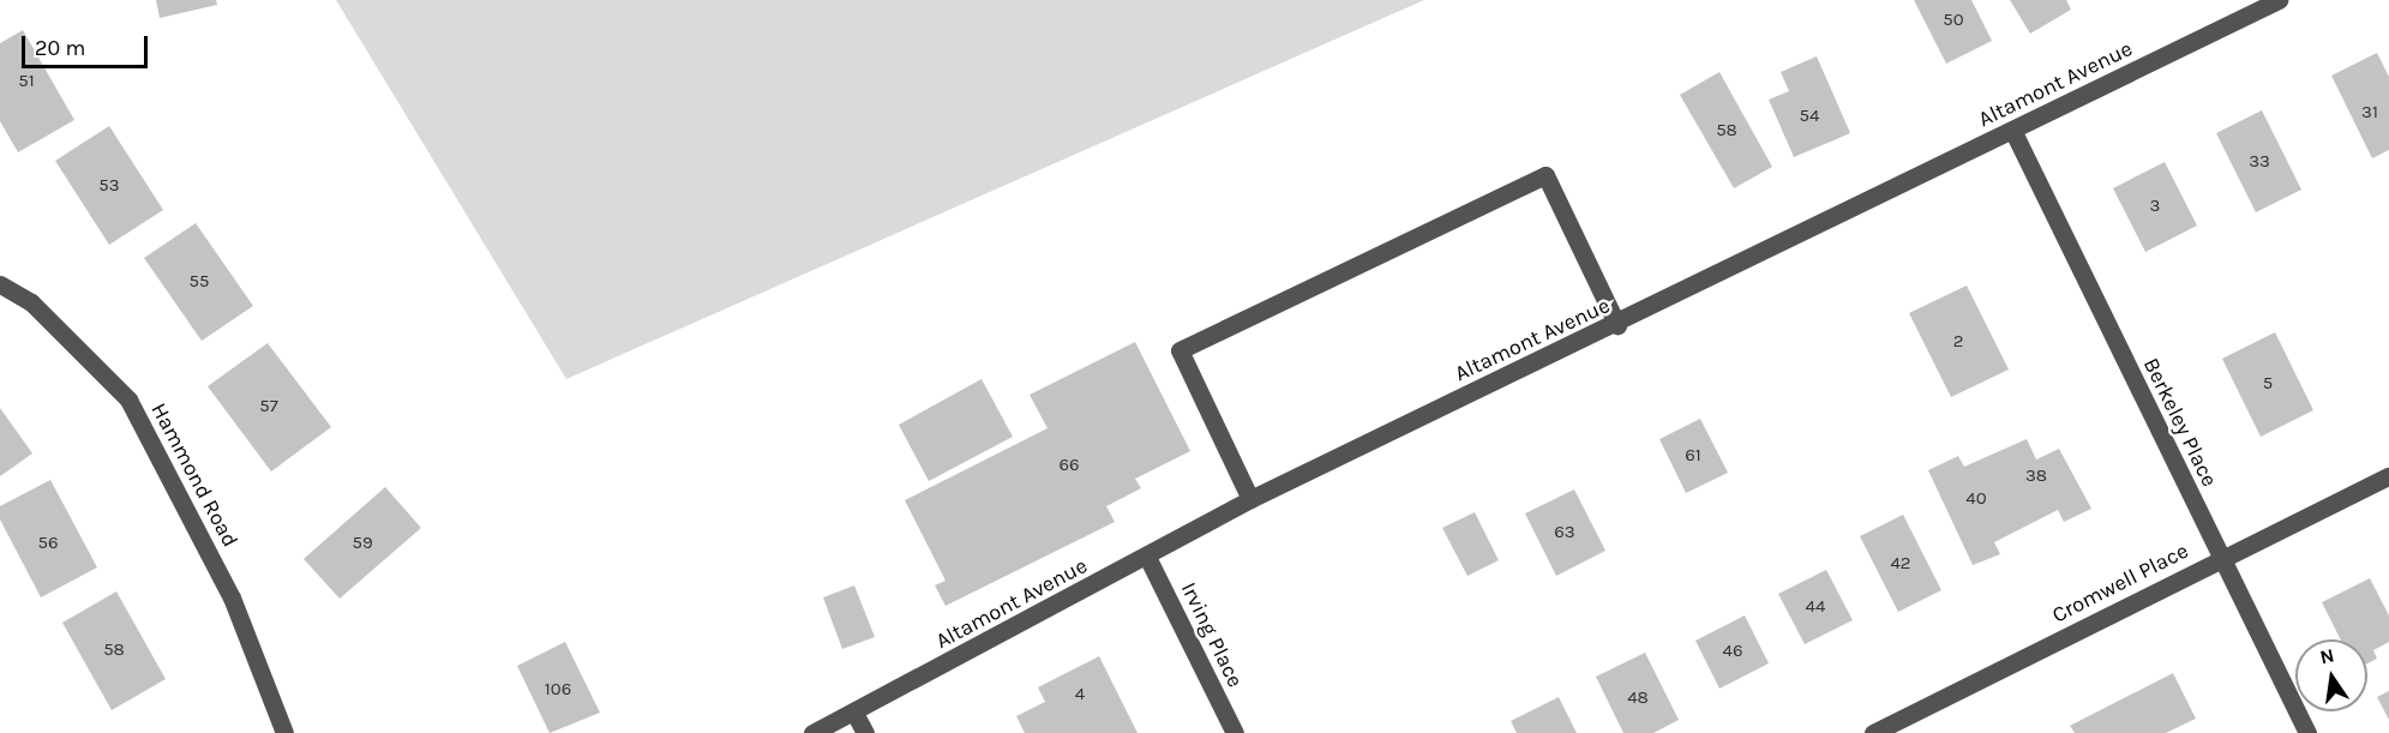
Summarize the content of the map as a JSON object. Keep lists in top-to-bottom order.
{
  "streets": {
    "street": [
      "Altamont Avenue",
      "Berkeley Place",
      "Hammond Road",
      "Cromwell Place",
      "Irving Place"
    ]
  },
  "crossings": [
    ["Altamont Avenue", "Berkeley Place"],
    ["Altamont Avenue", "Irving Place"],
    ["Berkeley Place", "Cromwell Place"]
  ],
  "house_numbers": [
    "50",
    "51",
    "31",
    "54",
    "58",
    "33",
    "53",
    "3",
    "55",
    "2",
    "5",
    "57",
    "61",
    "66",
    "38",
    "40",
    "63",
    "56",
    "59",
    "42",
    "44",
    "58",
    "46",
    "106",
    "4",
    "48"
  ],
  "scale_bar": "20 m",
  "north": "top"
}
